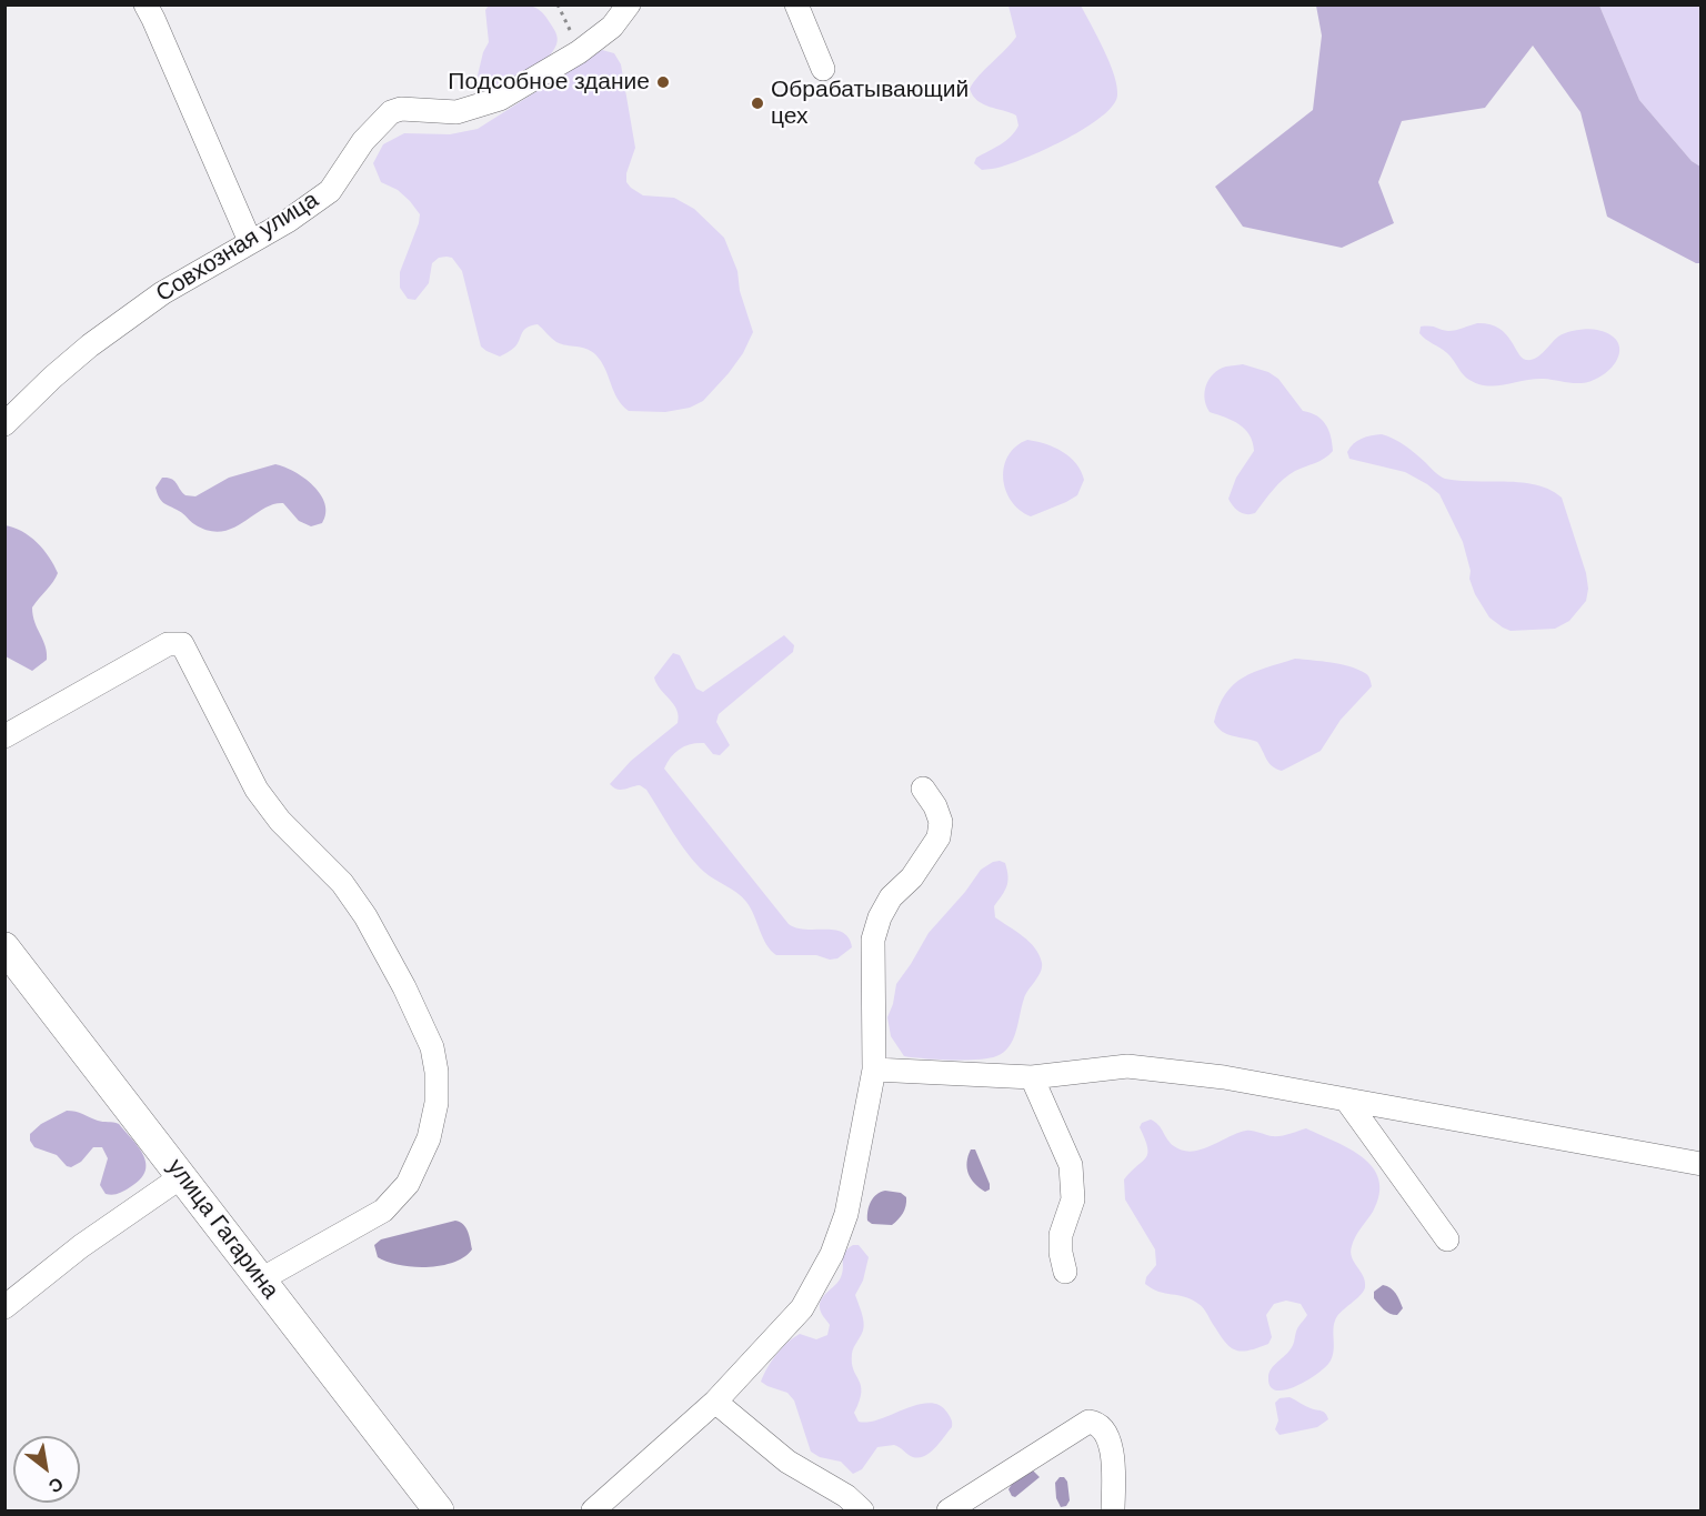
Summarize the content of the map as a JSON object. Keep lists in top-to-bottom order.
{
  "streets": {
    "main road": ["улица Гагарина"],
    "street": ["Совхозная улица"]
  },
  "places": ["Подсобное здание", "Обрабатывающий цех"],
  "north": "bottom right"
}
